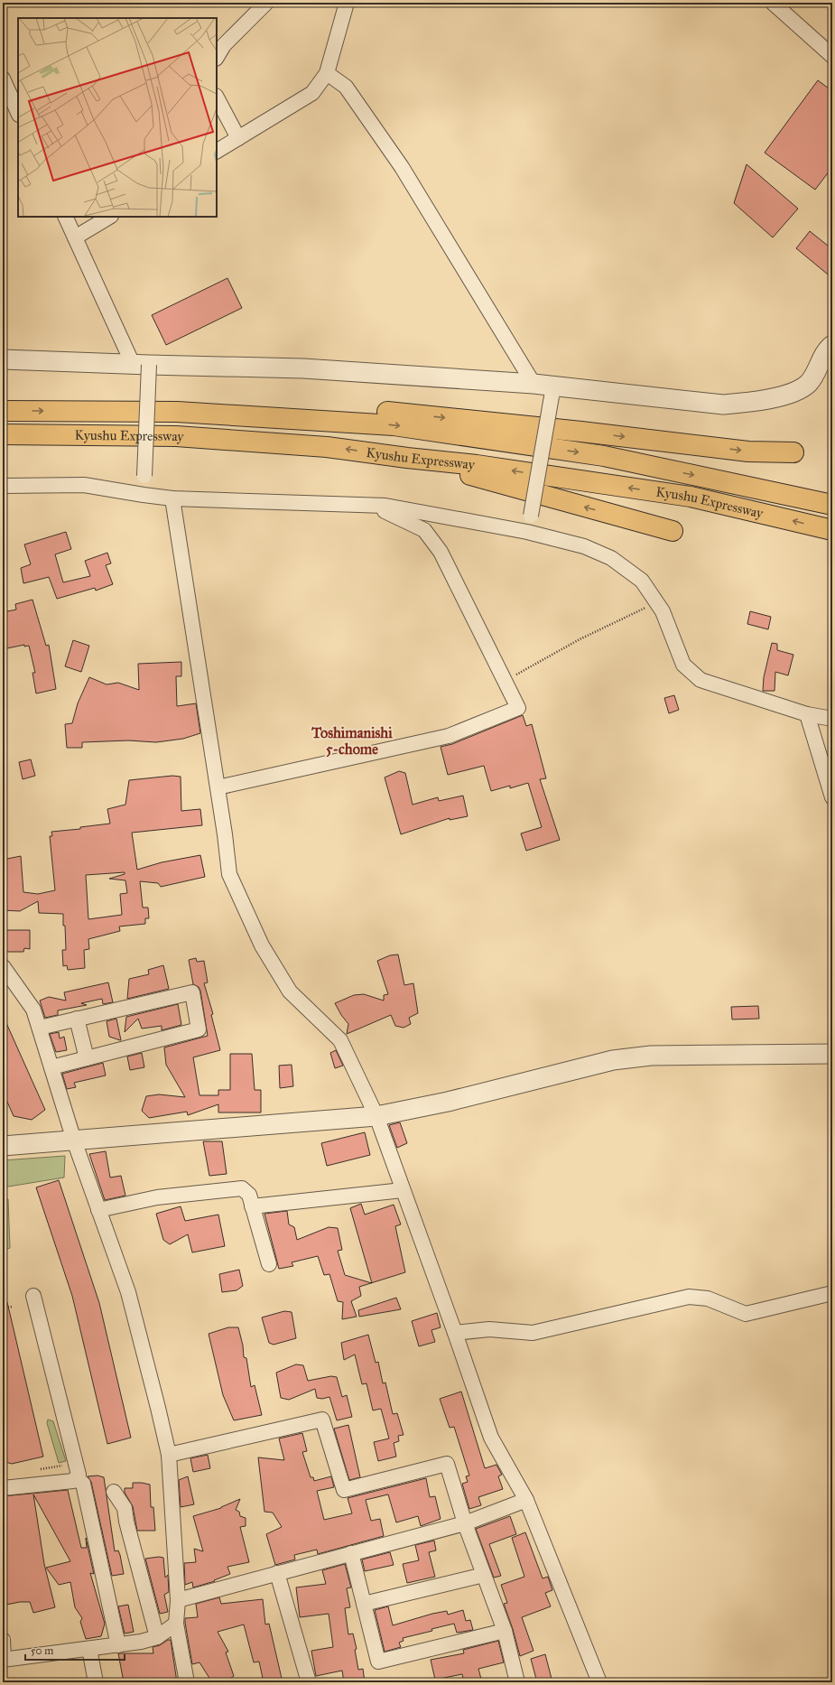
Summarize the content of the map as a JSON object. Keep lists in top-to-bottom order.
{
  "streets": {
    "highway": ["Kyushu Expressway"]
  },
  "districts": ["Toshimanishi 5-chome"],
  "scale_bar": "50 m"
}
